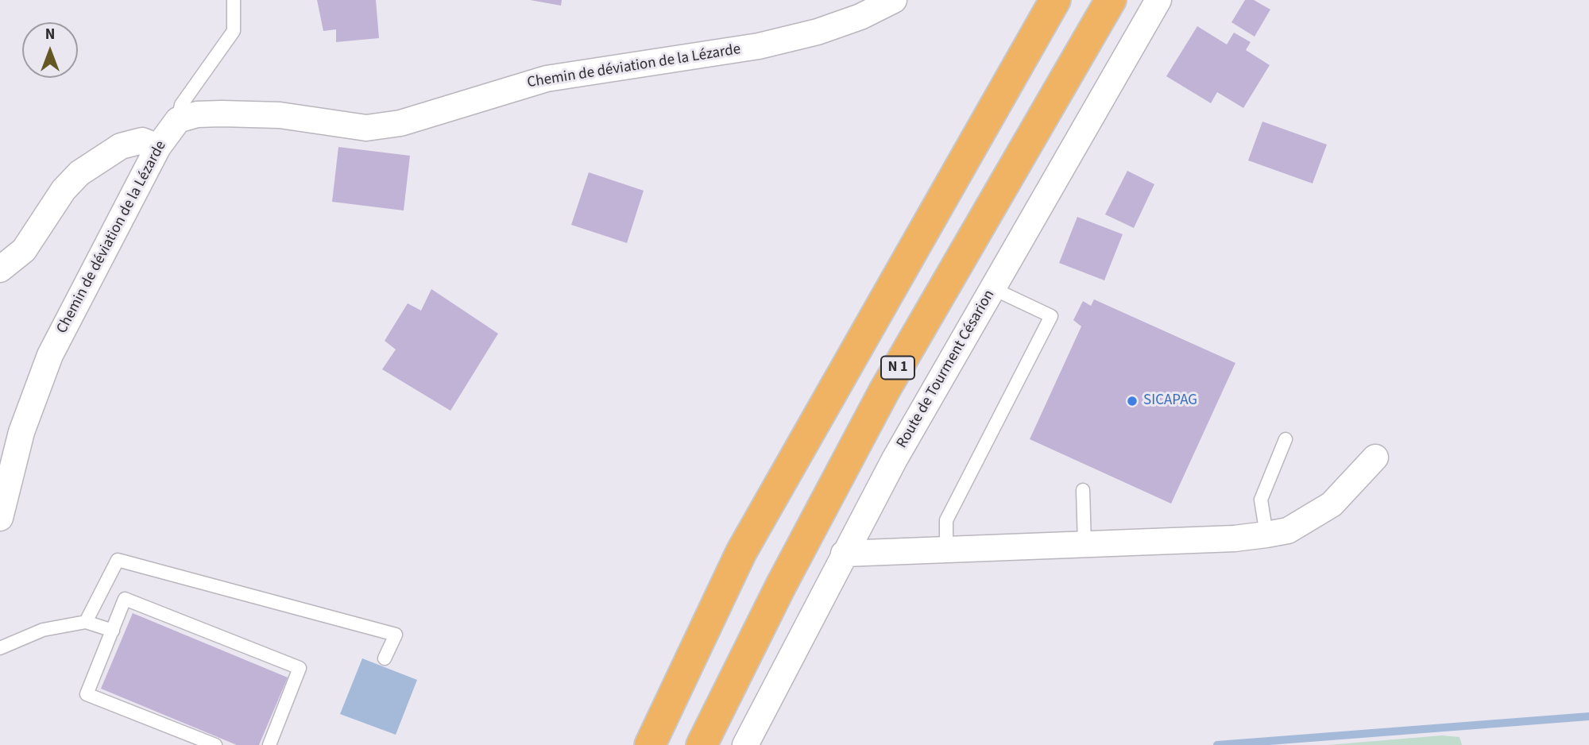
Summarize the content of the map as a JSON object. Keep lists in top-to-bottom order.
{
  "streets": {
    "highway": ["N 1"],
    "street": ["Chemin de déviation de la Lézarde", "Route de Tourment Césarion"]
  },
  "places": ["SICAPAG"],
  "north": "top"
}
